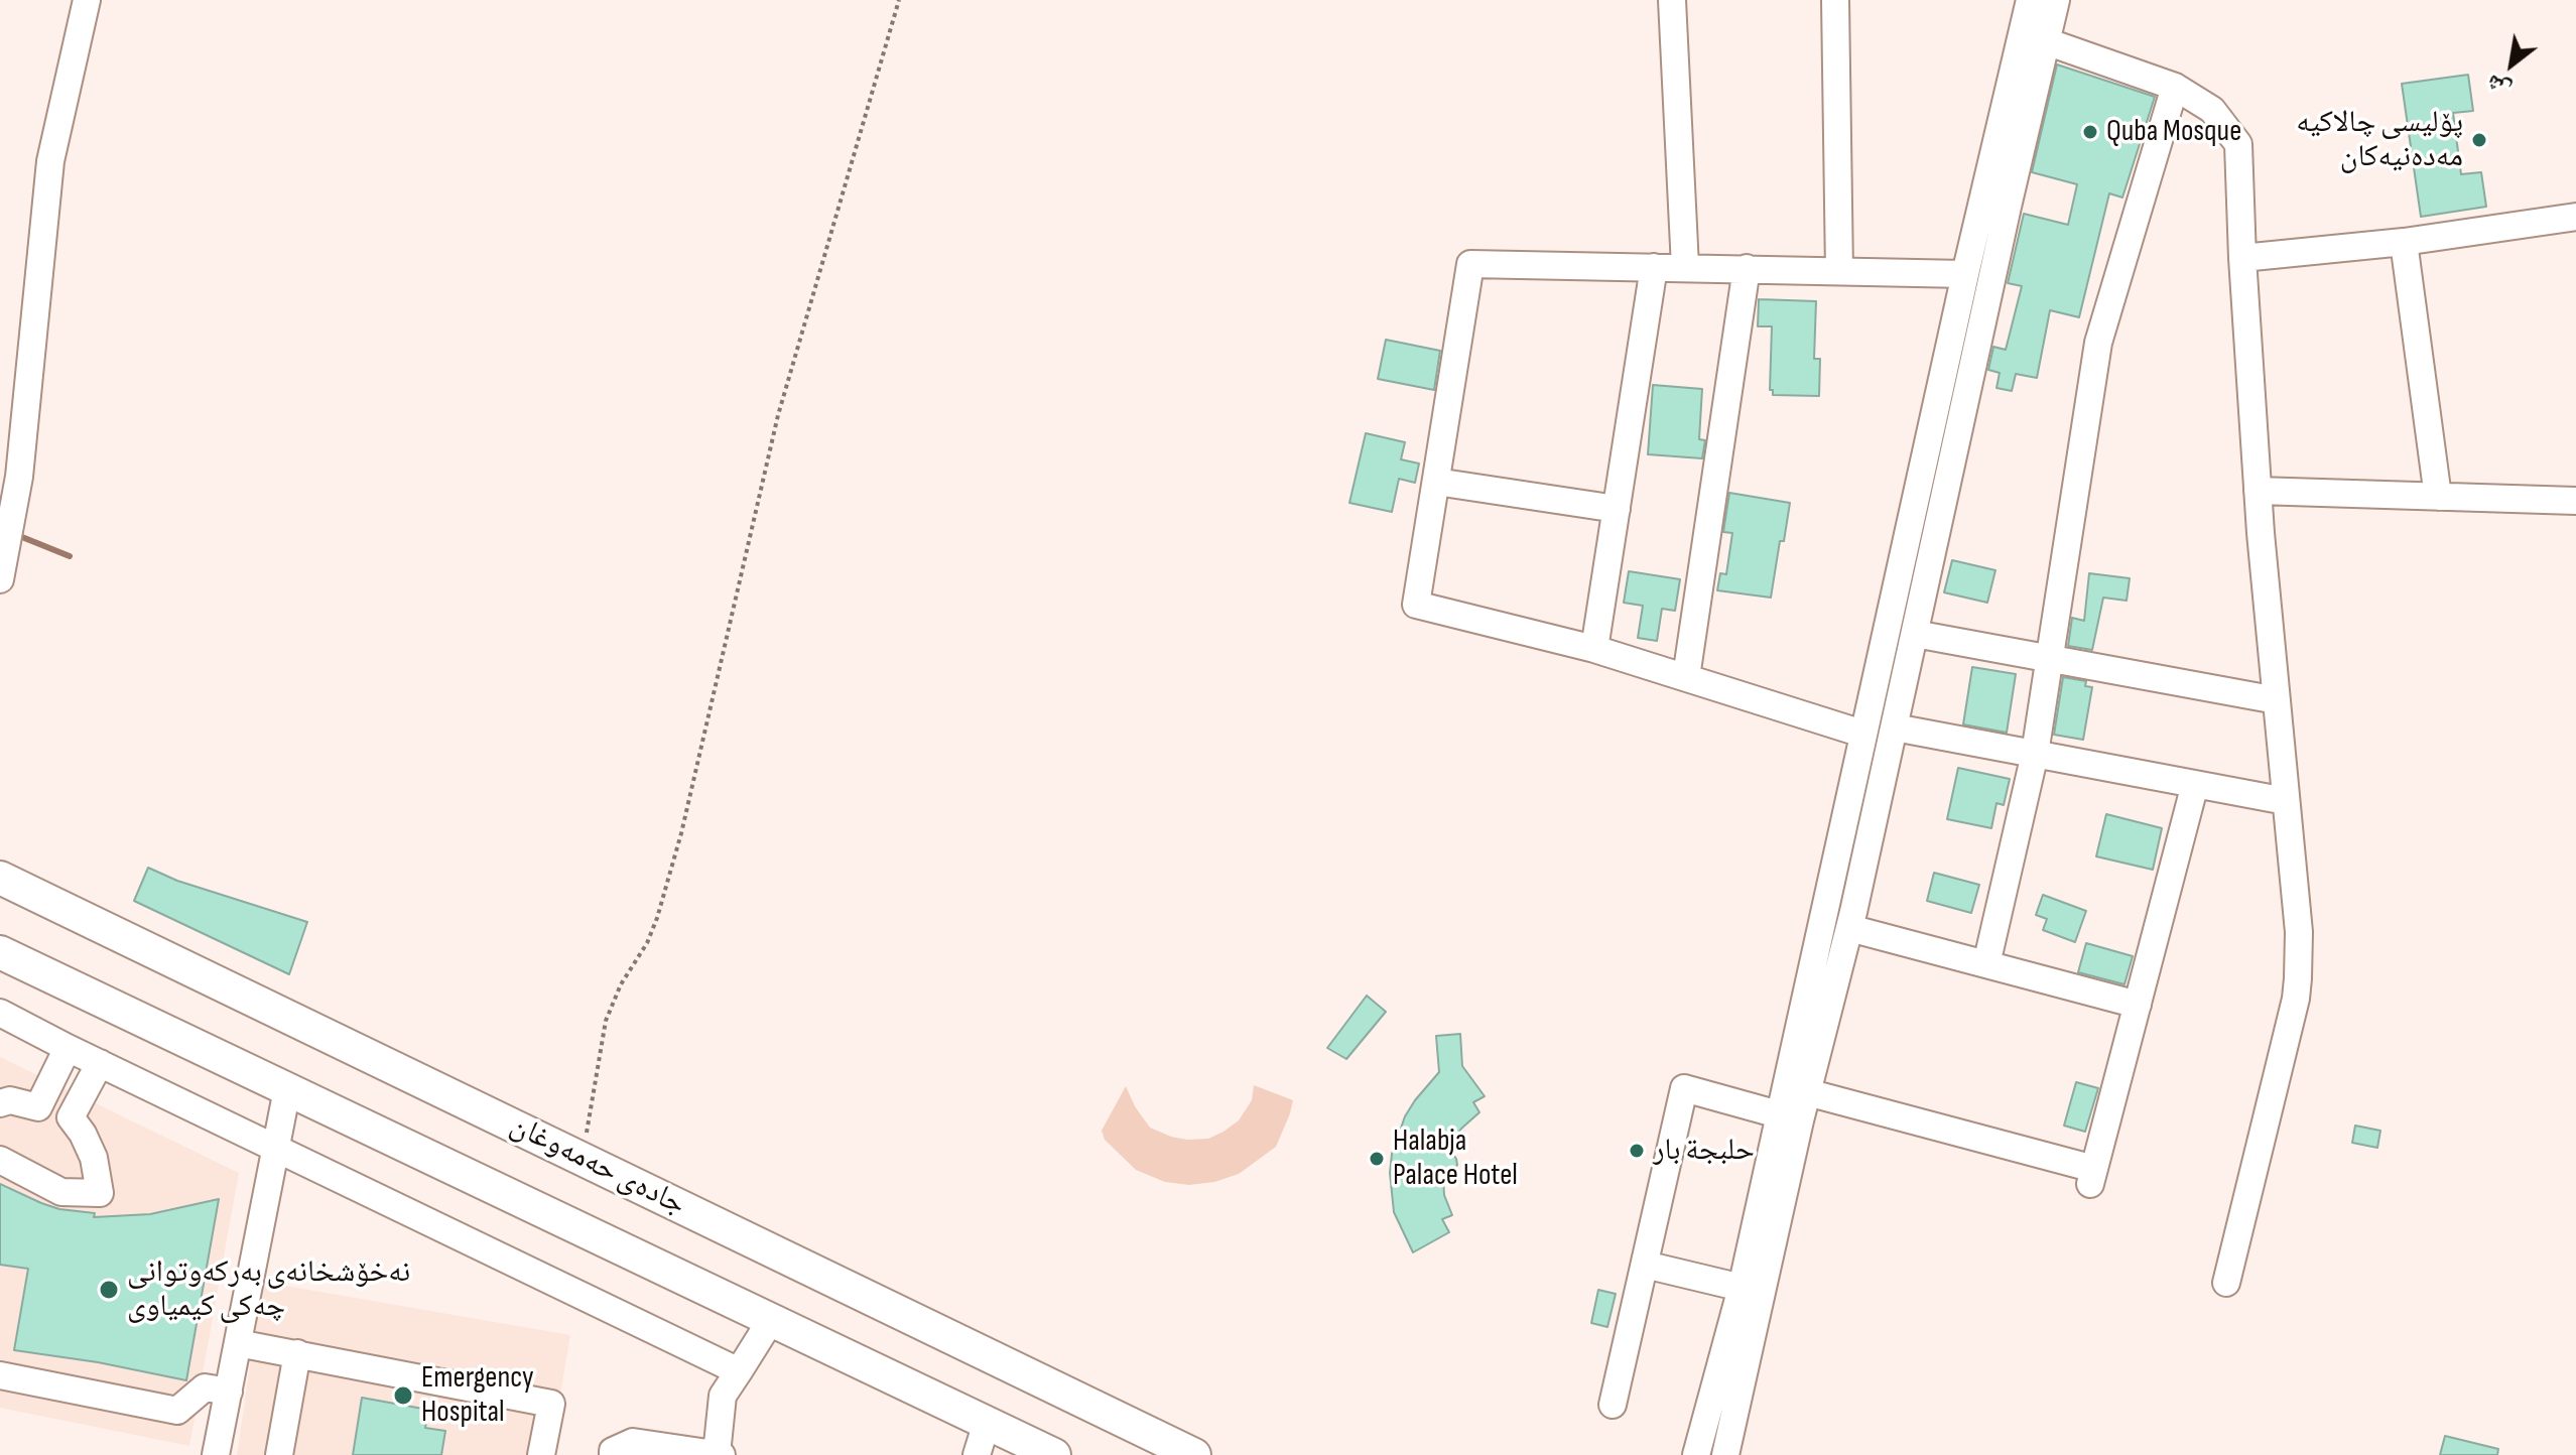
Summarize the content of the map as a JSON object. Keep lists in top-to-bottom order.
{
  "streets": {
    "main road": ["جادەی حەمەوغان"]
  },
  "places": [
    "Quba Mosque",
    "پۆلیسی چالاکیە مەدەنیەکان",
    "حلبجة بار",
    "Halabja Palace Hotel",
    "نەخۆشخانەی بەرکەوتوانی چەکی کیمیاوی",
    "Emergency Hospital"
  ],
  "north": "bottom left"
}
